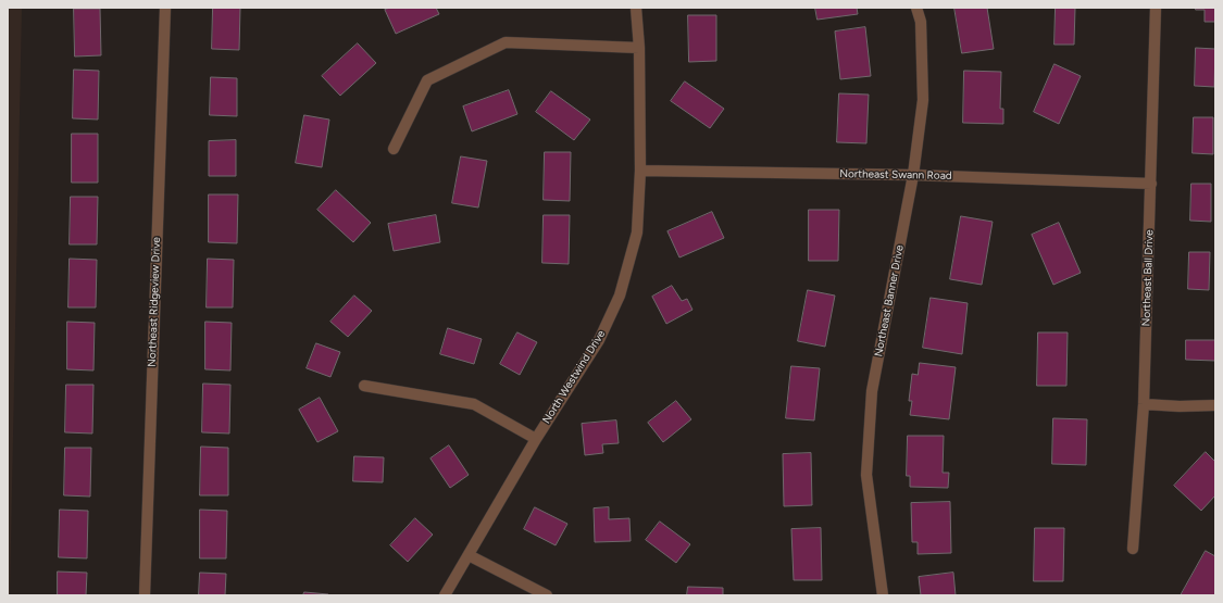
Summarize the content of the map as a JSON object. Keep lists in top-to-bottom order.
{
  "streets": {
    "street": [
      "Northeast Swann Road",
      "Northeast Ball Drive",
      "Northeast Banner Drive",
      "Northeast Ridgeview Drive",
      "North Westwind Drive"
    ]
  },
  "crossings": [
    ["Northeast Swann Road", "Northeast Ball Drive"],
    ["Northeast Swann Road", "Northeast Banner Drive"],
    ["Northeast Swann Road", "North Westwind Drive"]
  ]
}
